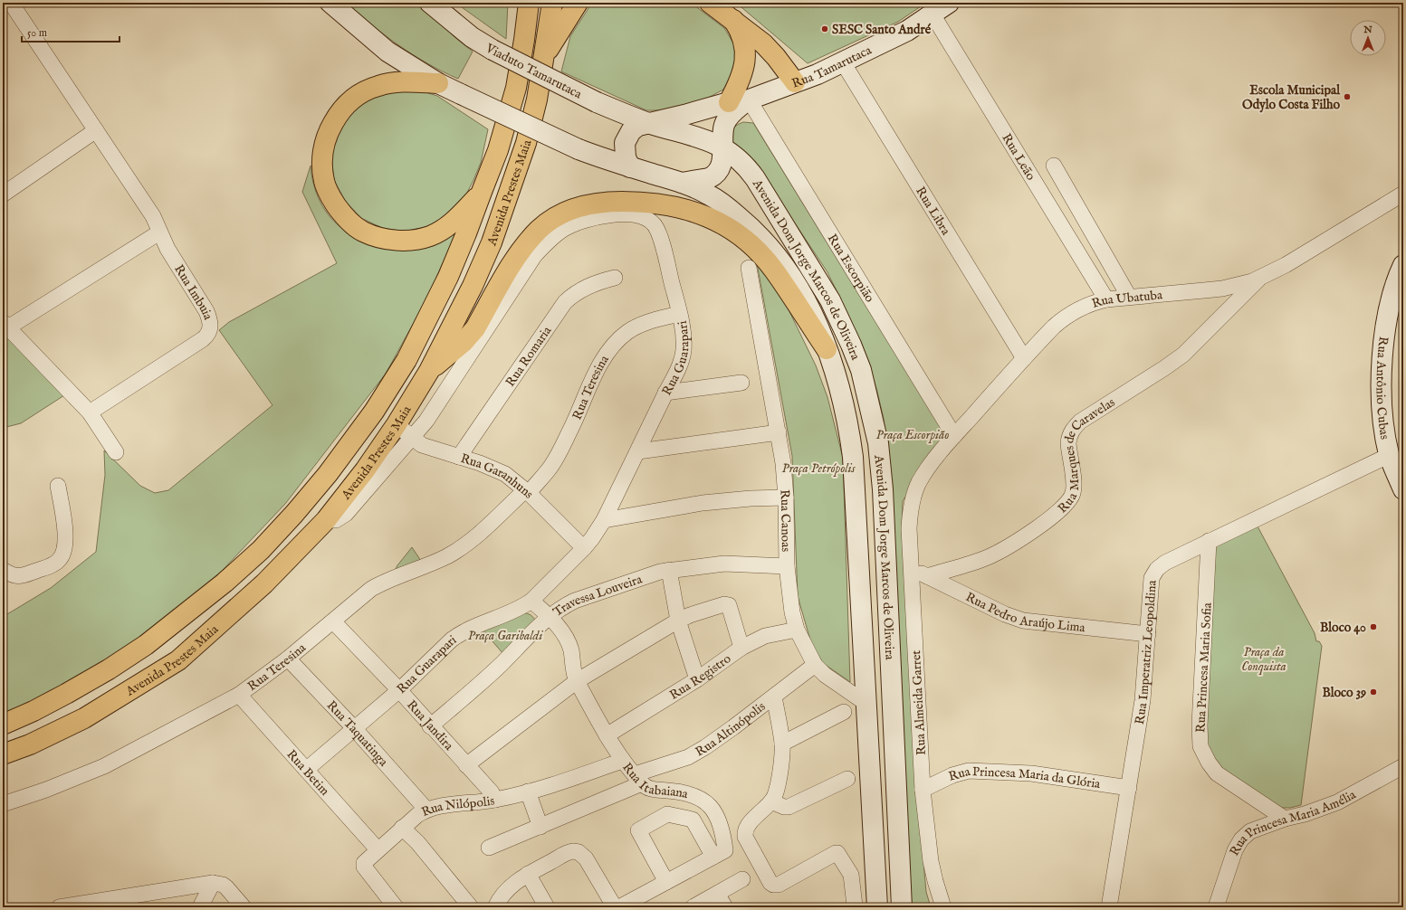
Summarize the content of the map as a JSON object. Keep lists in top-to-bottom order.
{
  "streets": {
    "highway": ["Avenida Prestes Maia"],
    "main road": [
      "Rua Tamarutaca",
      "Viaduto Tamarutaca",
      "Avenida Dom Jorge Marcos de Oliveira",
      "Rua Antônio Cubas"
    ],
    "street": [
      "Rua Leão",
      "Rua Libra",
      "Rua Escorpião",
      "Rua Imbuia",
      "Rua Ubatuba",
      "Rua Romaria",
      "Rua Guarapari",
      "Rua Teresina",
      "Rua Marques de Caravelas",
      "Rua Garanhuns",
      "Rua Canoas",
      "Travessa Louveira",
      "Rua Pedro Araújo Lima",
      "Rua Imperatriz Leopoldina",
      "Rua Princesa Maria Sofia",
      "Rua Registro",
      "Rua Almeida Garret",
      "Rua Jandira",
      "Rua Altinópolis",
      "Rua Taquatinga",
      "Rua Betim",
      "Rua Itabaiana",
      "Rua Princesa Maria da Glória",
      "Rua Nilópolis",
      "Rua Princesa Maria Amélia"
    ]
  },
  "crossings": [
    ["Rua Tamarutaca", "Rua Leão"],
    ["Rua Tamarutaca", "Rua Libra"],
    ["Rua Tamarutaca", "Rua Escorpião"],
    ["Rua Tamarutaca", "Avenida Dom Jorge Marcos de Oliveira"],
    ["Viaduto Tamarutaca", "Avenida Dom Jorge Marcos de Oliveira"],
    ["Rua Leão", "Rua Ubatuba"],
    ["Avenida Prestes Maia", "Rua Guarapari"],
    ["Avenida Prestes Maia", "Rua Garanhuns"],
    ["Rua Libra", "Rua Ubatuba"],
    ["Rua Escorpião", "Rua Ubatuba"],
    ["Avenida Dom Jorge Marcos de Oliveira", "Rua Canoas"],
    ["Rua Ubatuba", "Rua Marques de Caravelas"],
    ["Rua Ubatuba", "Rua Almeida Garret"],
    ["Rua Romaria", "Rua Garanhuns"],
    ["Rua Guarapari", "Rua Teresina"],
    ["Rua Guarapari", "Rua Garanhuns"],
    ["Rua Guarapari", "Rua Jandira"],
    ["Rua Guarapari", "Rua Taquatinga"],
    ["Rua Guarapari", "Rua Betim"],
    ["Rua Guarapari", "Rua Itabaiana"],
    ["Rua Teresina", "Rua Garanhuns"],
    ["Rua Teresina", "Rua Jandira"],
    ["Rua Teresina", "Rua Taquatinga"],
    ["Rua Teresina", "Rua Betim"],
    ["Rua Antônio Cubas", "Rua Imperatriz Leopoldina"],
    ["Rua Marques de Caravelas", "Rua Pedro Araújo Lima"],
    ["Rua Canoas", "Travessa Louveira"],
    ["Rua Canoas", "Rua Registro"],
    ["Rua Canoas", "Rua Altinópolis"],
    ["Travessa Louveira", "Rua Jandira"],
    ["Travessa Louveira", "Rua Itabaiana"],
    ["Rua Pedro Araújo Lima", "Rua Imperatriz Leopoldina"],
    ["Rua Pedro Araújo Lima", "Rua Almeida Garret"],
    ["Rua Imperatriz Leopoldina", "Rua Princesa Maria Sofia"],
    ["Rua Imperatriz Leopoldina", "Rua Princesa Maria da Glória"],
    ["Rua Princesa Maria Sofia", "Rua Princesa Maria Amélia"],
    ["Rua Registro", "Rua Itabaiana"],
    ["Rua Almeida Garret", "Rua Princesa Maria da Glória"],
    ["Rua Jandira", "Rua Nilópolis"],
    ["Rua Altinópolis", "Rua Itabaiana"],
    ["Rua Taquatinga", "Rua Nilópolis"],
    ["Rua Betim", "Rua Nilópolis"],
    ["Rua Itabaiana", "Rua Nilópolis"]
  ],
  "parks": [
    "Praça Escorpião",
    "Praça Petrópolis",
    "Praça Garibaldi",
    "Praça da Conquista"
  ],
  "places": [
    "SESC Santo André",
    "Escola Municipal Odylo Costa Filho",
    "Bloco 40",
    "Bloco 39"
  ],
  "scale_bar": "50 m",
  "north": "top"
}
